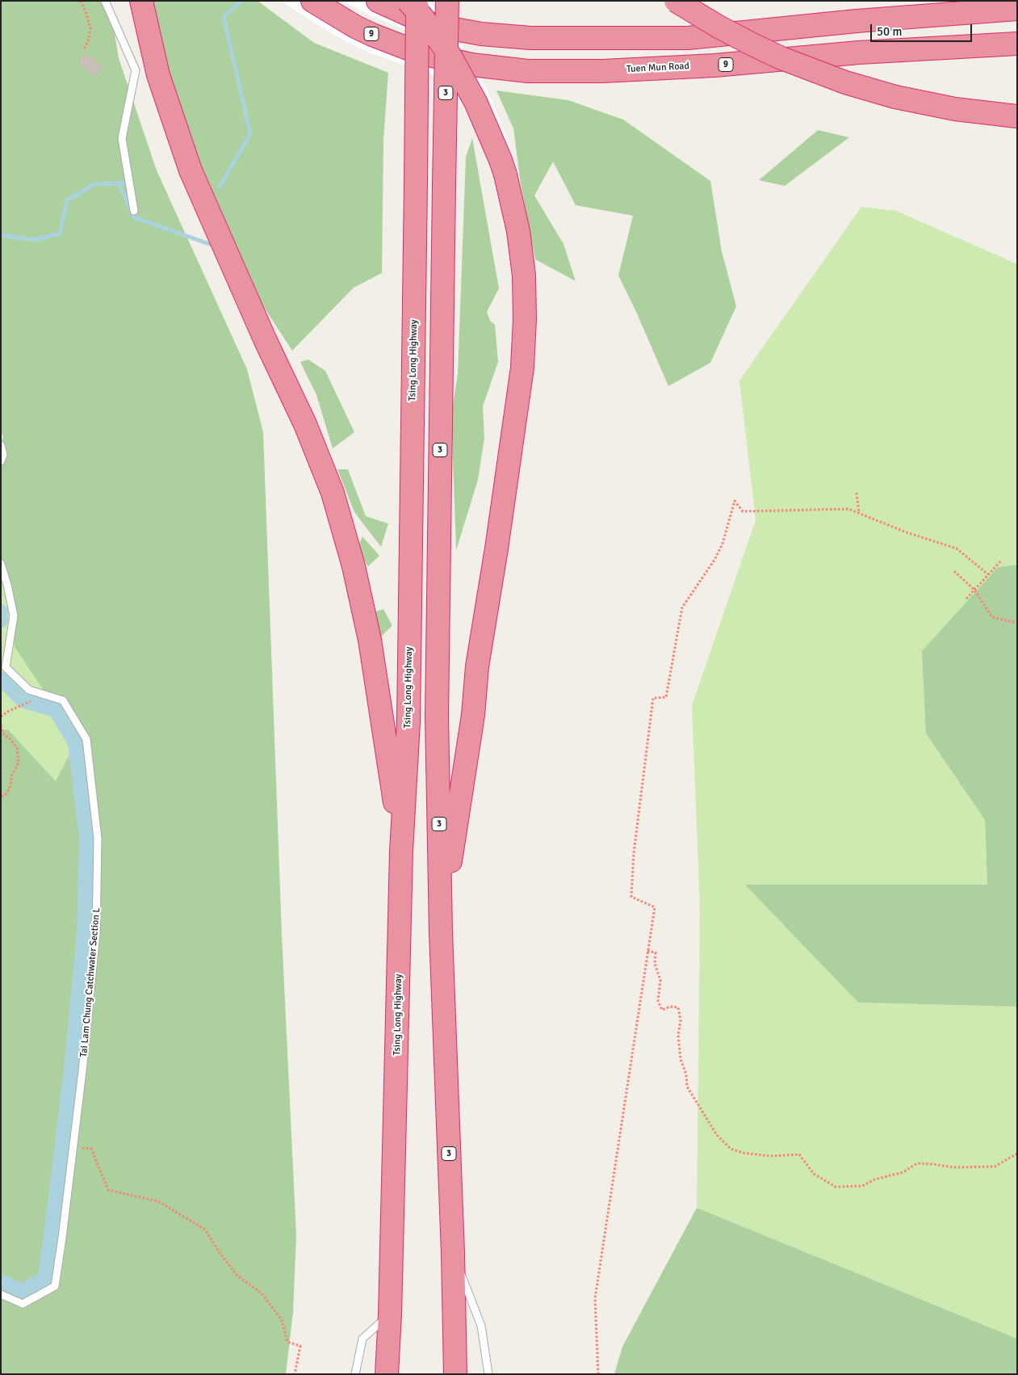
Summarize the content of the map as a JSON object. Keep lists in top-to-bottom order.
{
  "streets": {
    "highway": [
      "9",
      "Tuen Mun Road",
      "3",
      "Tsing Long Highway"
    ],
    "lane": ["Tai Lam Chung Catchwater Section L"]
  },
  "scale_bar": "50 m"
}
